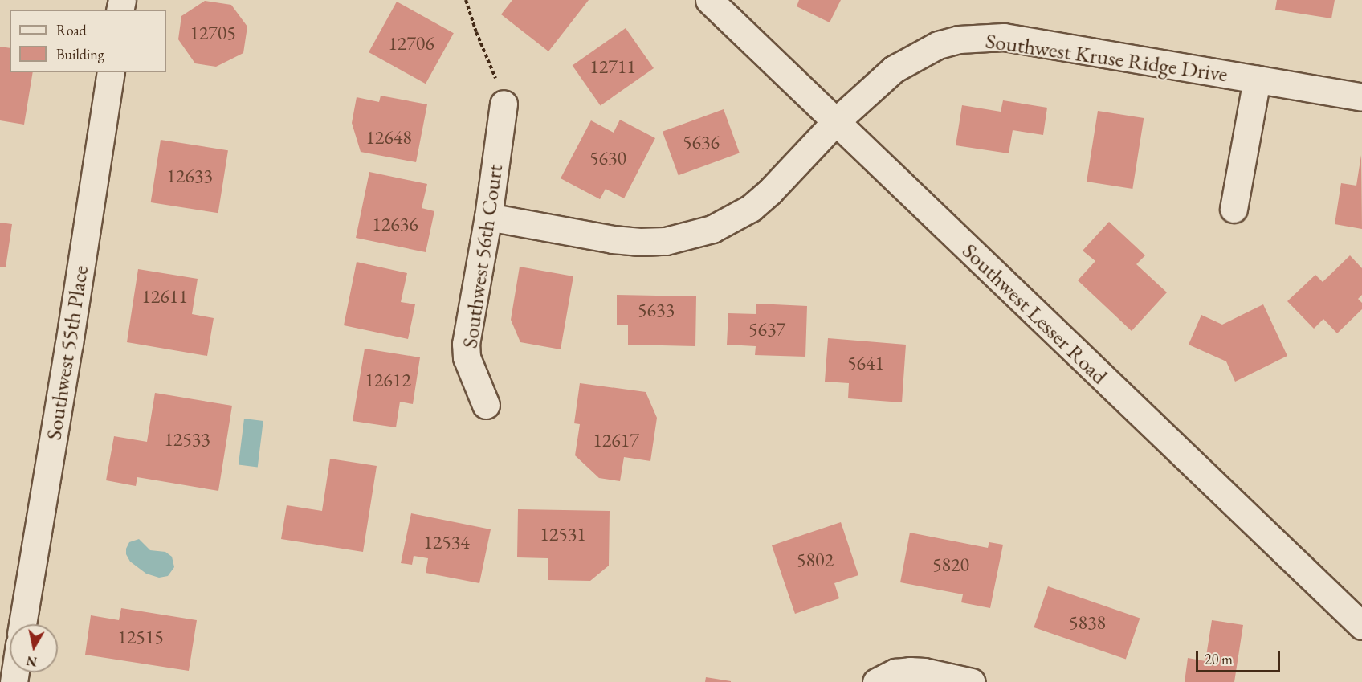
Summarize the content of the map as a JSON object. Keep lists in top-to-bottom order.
{
  "streets": {
    "street": [
      "Southwest Kruse Ridge Drive",
      "Southwest 56th Court",
      "Southwest Lesser Road",
      "Southwest 55th Place"
    ]
  },
  "crossings": [
    ["Southwest Kruse Ridge Drive", "Southwest 56th Court"],
    ["Southwest Kruse Ridge Drive", "Southwest Lesser Road"]
  ],
  "house_numbers": [
    "12705",
    "12706",
    "12711",
    "12648",
    "5636",
    "5630",
    "12633",
    "12636",
    "12611",
    "5633",
    "5637",
    "5641",
    "12612",
    "12533",
    "12617",
    "12531",
    "12534",
    "5802",
    "5820",
    "5838",
    "12515"
  ],
  "legend": ["Road", "Building"],
  "scale_bar": "20 m",
  "north": "bottom"
}
